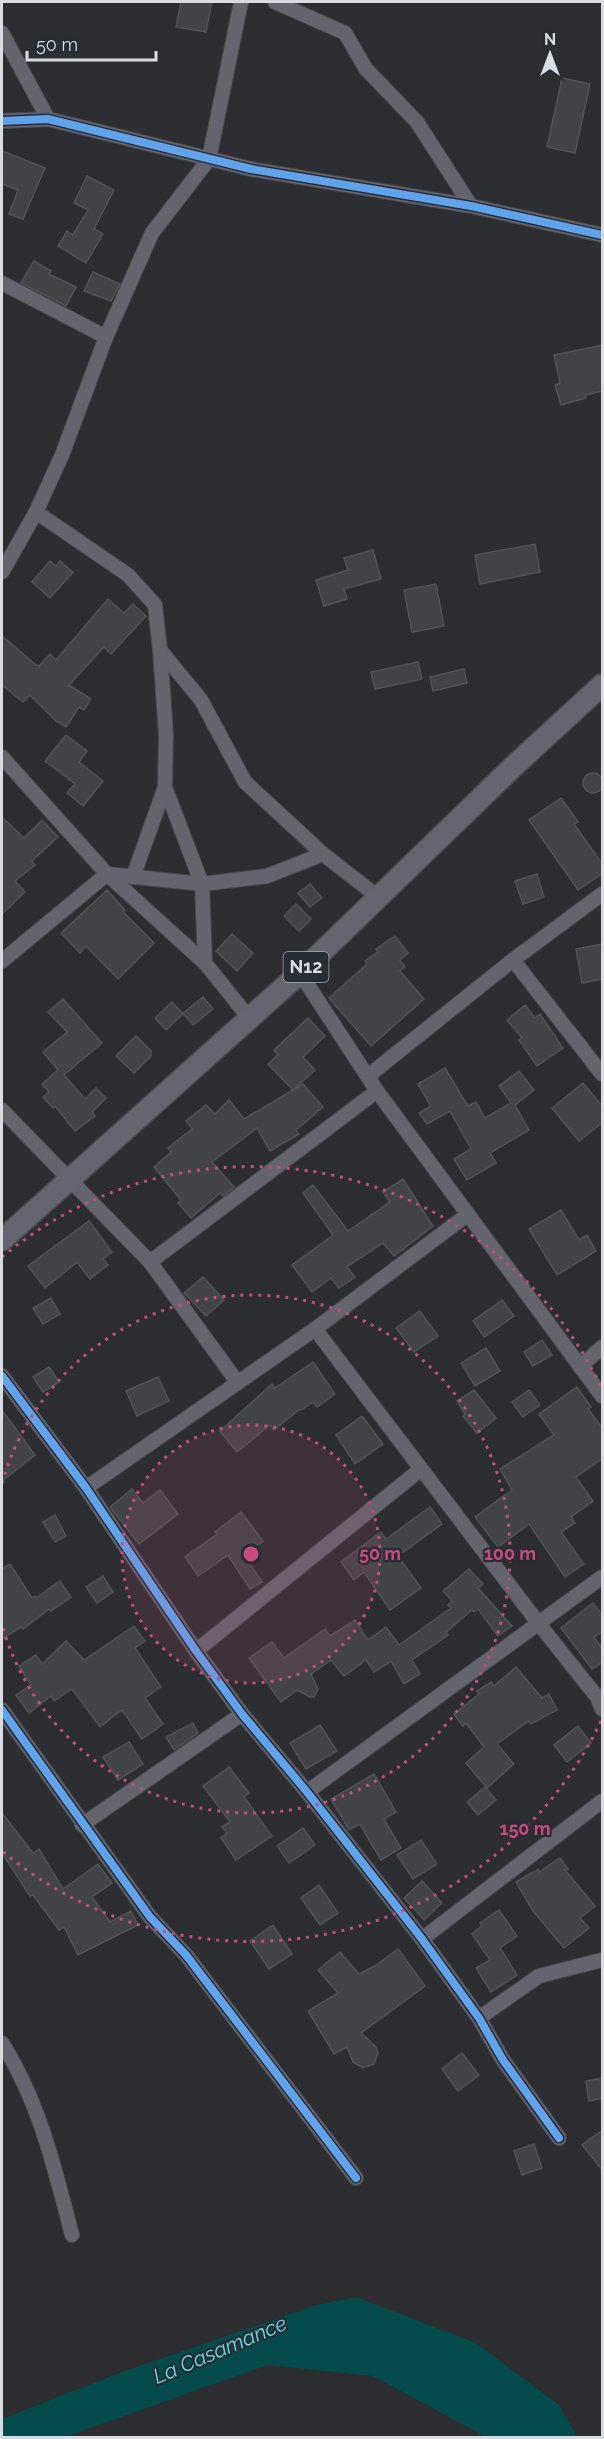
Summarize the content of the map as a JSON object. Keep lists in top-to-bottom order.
{
  "streets": {
    "main road": ["N12"]
  },
  "water": ["La Casamance"],
  "scale_bar": "50 m",
  "north": "top",
  "rings": ["50 m", "100 m", "150 m"]
}
